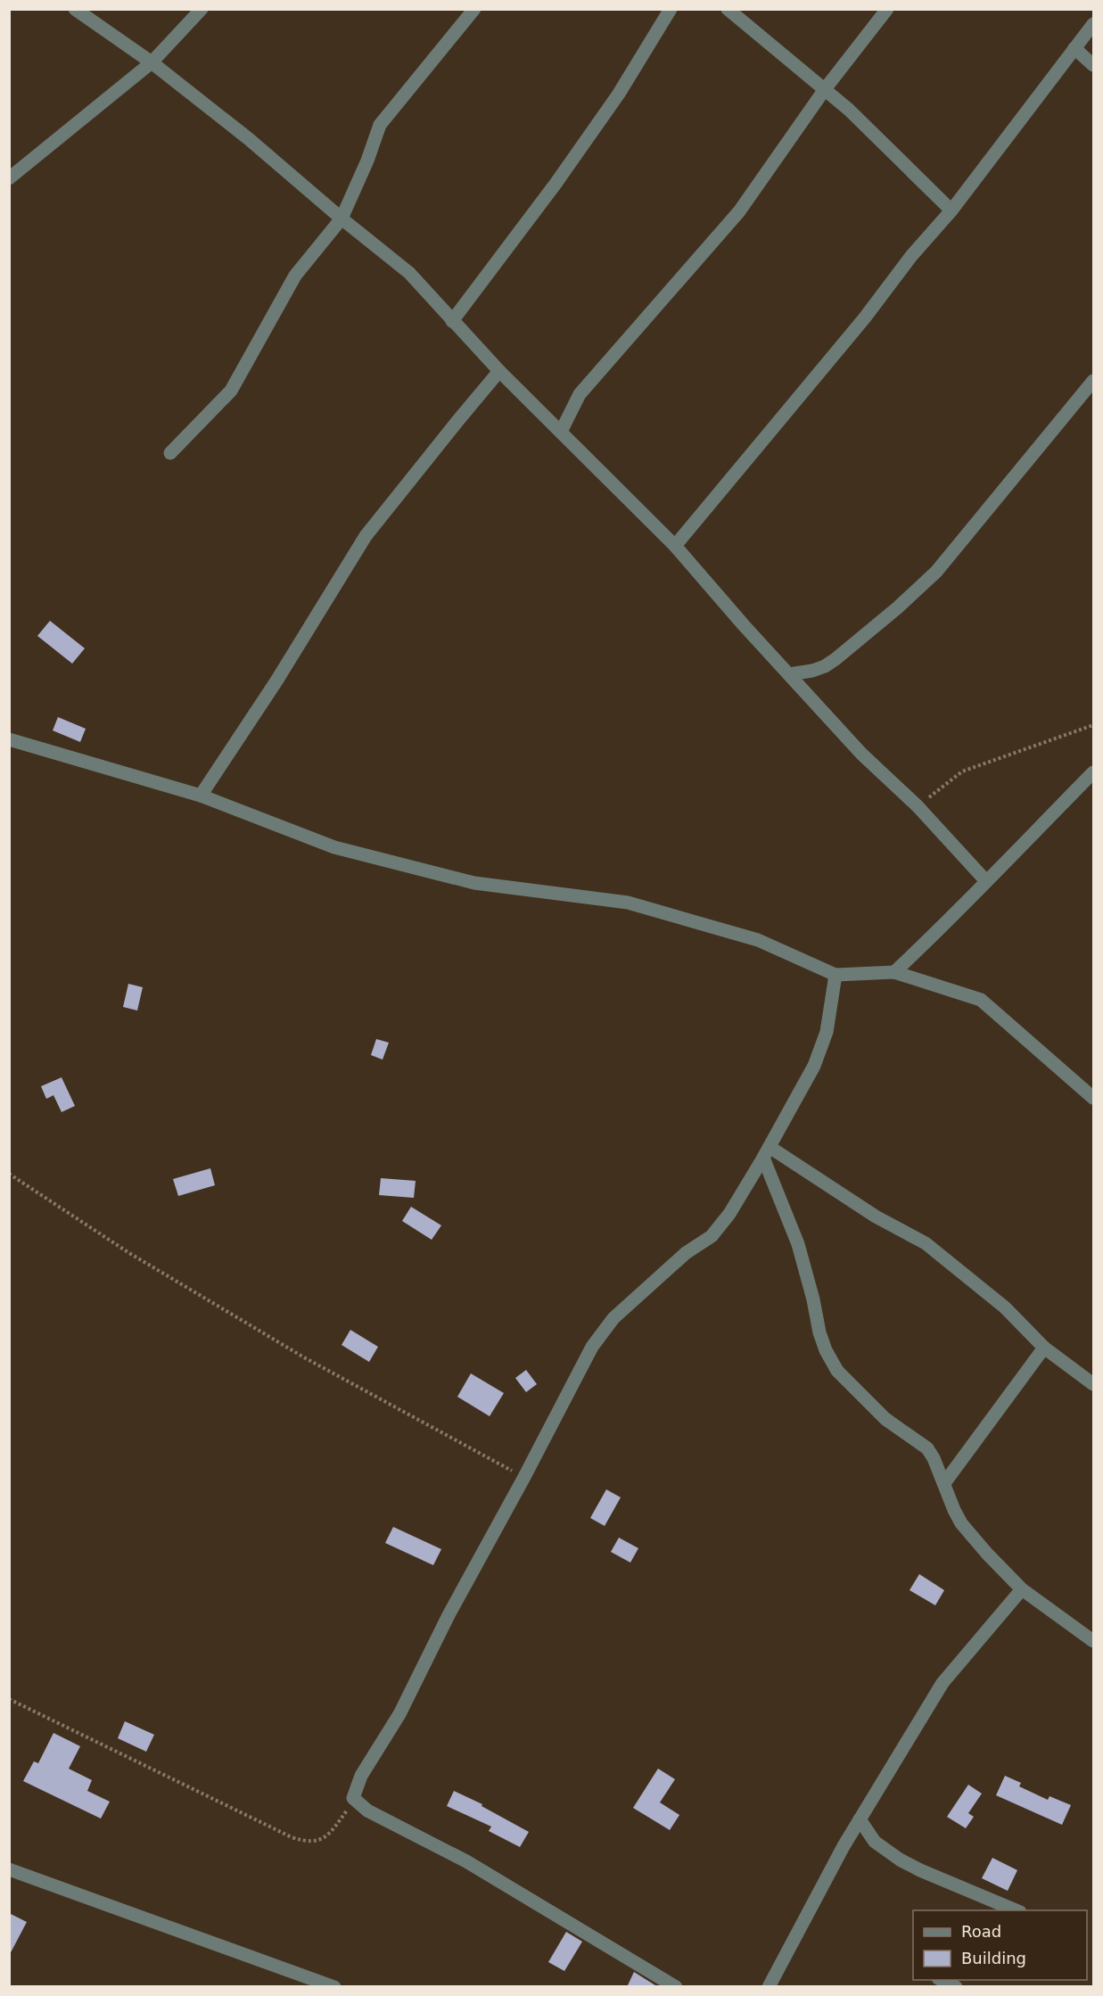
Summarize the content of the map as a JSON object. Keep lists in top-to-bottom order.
{
  "legend": ["Road", "Building"]
}
